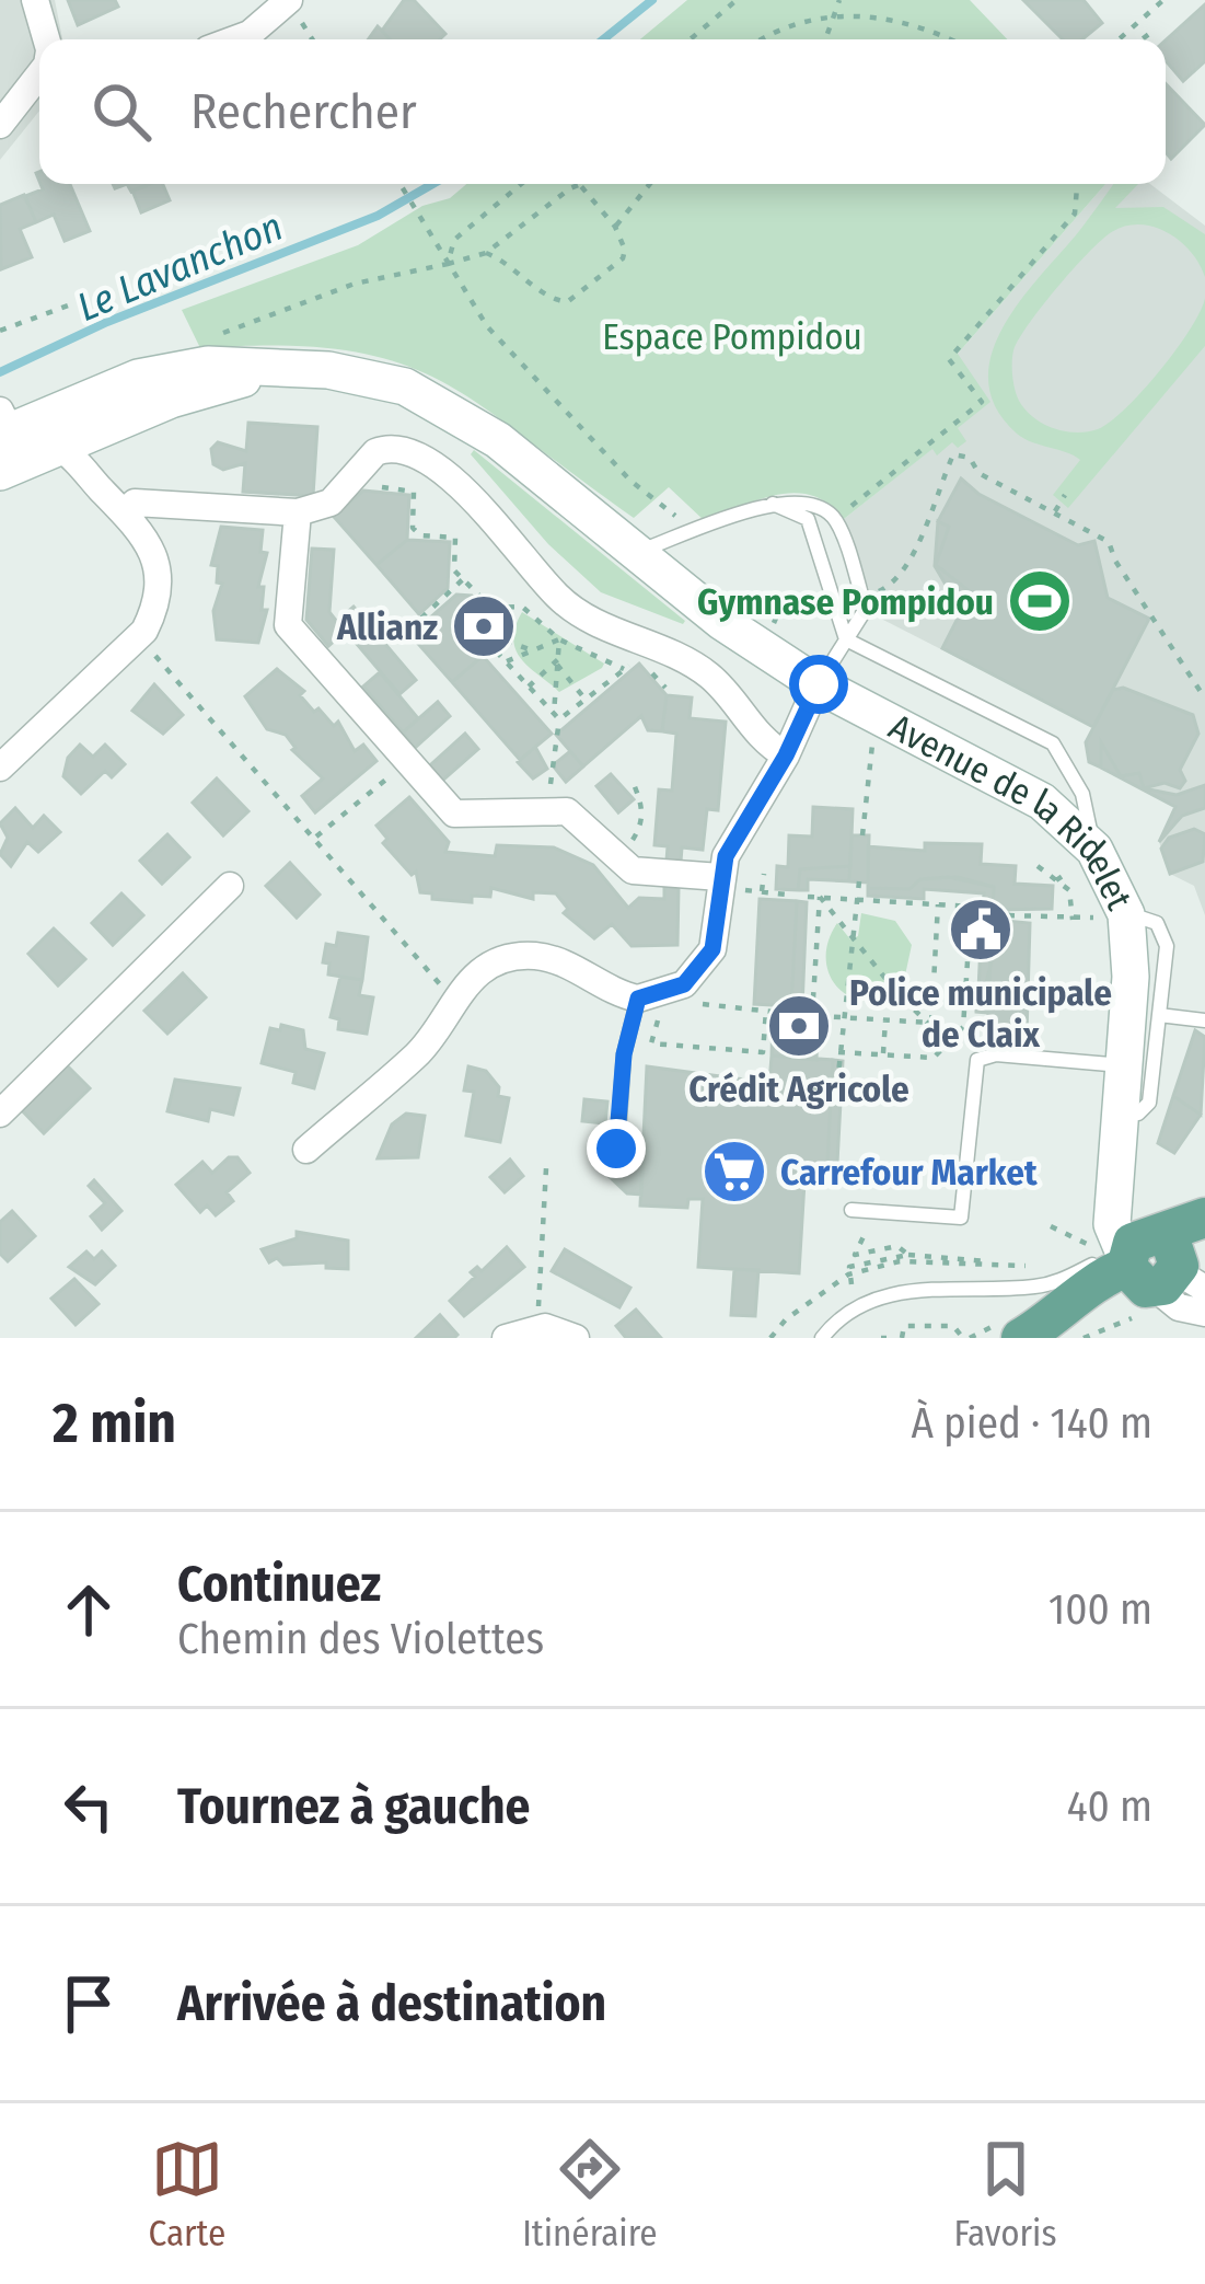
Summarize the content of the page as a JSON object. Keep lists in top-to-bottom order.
{
  "streets": {
    "main road": ["Avenue de la Ridelet"]
  },
  "water": ["Le Lavanchon"],
  "parks": ["Espace Pompidou"],
  "places": {
    "sports": ["Gymnase Pompidou"],
    "bank": ["Allianz", "Crédit Agricole"],
    "public building": ["Police municipale de Claix"],
    "supermarket": ["Carrefour Market"]
  },
  "page": {
    "search": "Rechercher",
    "heading": ["2 min", "À pied · 140 m"],
    "list": [
      ["Continuez", "Chemin des Violettes", "100 m"],
      ["Tournez à gauche", "40 m"],
      "Arrivée à destination"
    ],
    "nav": ["Carte", "Itinéraire", "Favoris"]
  }
}
